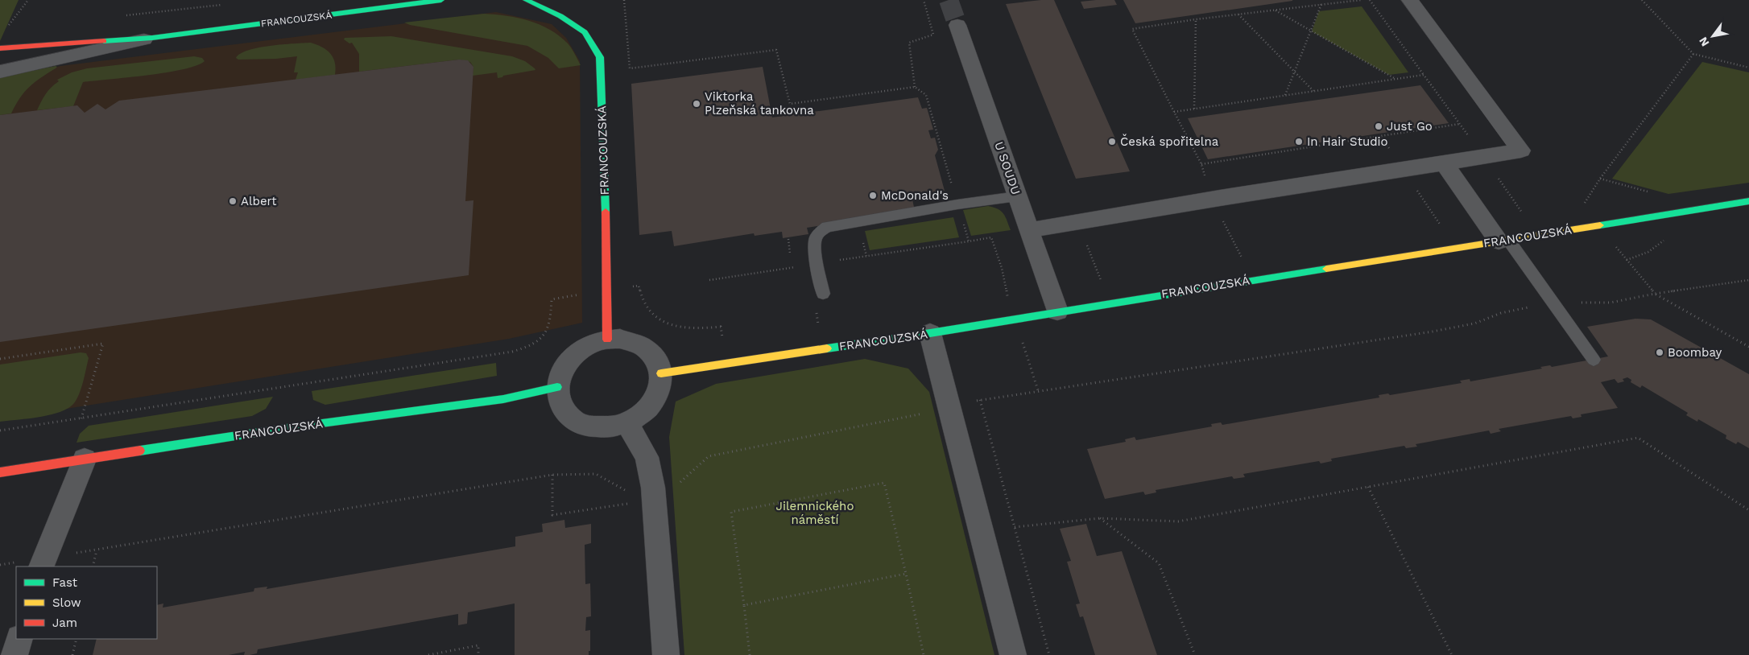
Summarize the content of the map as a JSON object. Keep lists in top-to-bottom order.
{
  "streets": {
    "street": ["FRANCOUZSKÁ", "U SOUDU"]
  },
  "crossings": [
    ["FRANCOUZSKÁ", "U SOUDU"]
  ],
  "parks": ["Jilemnického náměstí"],
  "places": [
    "Viktorka Plzeňská tankovna",
    "Just Go",
    "Česká spořitelna",
    "In Hair Studio",
    "McDonald's",
    "Albert",
    "Boombay"
  ],
  "legend": ["Fast", "Slow", "Jam"],
  "north": "bottom left"
}
